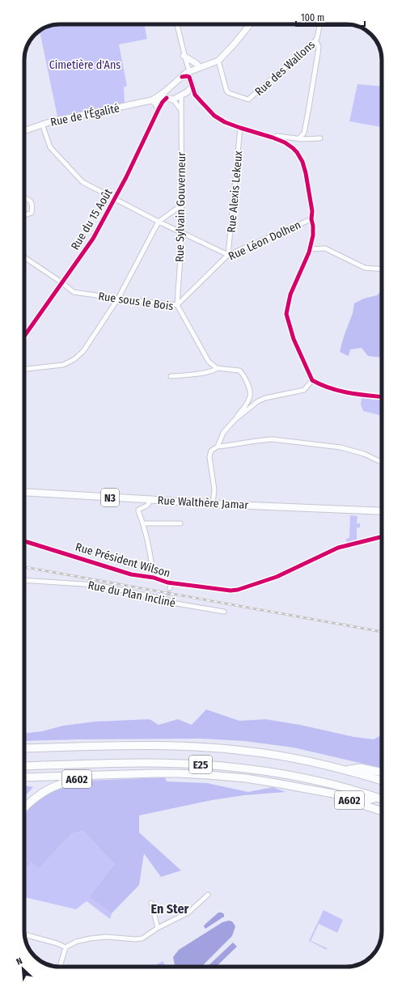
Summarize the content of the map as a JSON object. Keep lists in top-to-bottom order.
{
  "streets": {
    "highway": ["E25", "A602"],
    "main road": ["N3", "Rue Walthère Jamar"],
    "street": [
      "Rue des Wallons",
      "Rue de l'Égalité",
      "Rue Alexis Lekeux",
      "Rue Sylvain Gouverneur",
      "Rue du 15 Août",
      "Rue Léon Dolhen",
      "Rue sous le Bois",
      "Rue Président Wilson",
      "Rue du Plan Incliné"
    ]
  },
  "crossings": [
    ["Rue des Wallons", "Rue de l'Égalité"],
    ["Rue de l'Égalité", "Rue du 15 Août"],
    ["Rue Alexis Lekeux", "Rue Léon Dolhen"],
    ["Rue Sylvain Gouverneur", "Rue Léon Dolhen"],
    ["Rue Sylvain Gouverneur", "Rue sous le Bois"],
    ["Rue du 15 Août", "Rue sous le Bois"],
    ["Rue Léon Dolhen", "Rue sous le Bois"]
  ],
  "districts": ["En Ster"],
  "parks": ["Cimetière d'Ans"],
  "scale_bar": "100 m",
  "north": "top left"
}
